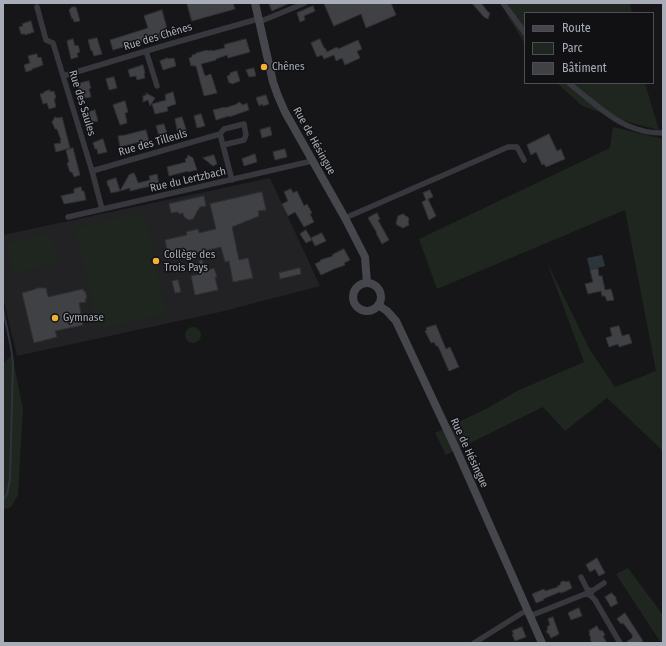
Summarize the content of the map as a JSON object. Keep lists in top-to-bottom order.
{
  "streets": {
    "main road": ["Rue de Hésingue"],
    "street": [
      "Rue des Chênes",
      "Rue des Saules",
      "Rue des Tilleuls",
      "Rue du Lertzbach"
    ]
  },
  "crossings": [
    ["Rue des Chênes", "Rue des Saules"],
    ["Rue des Chênes", "Rue de Hésingue"],
    ["Rue des Saules", "Rue des Tilleuls"],
    ["Rue des Saules", "Rue du Lertzbach"],
    ["Rue de Hésingue", "Rue du Lertzbach"]
  ],
  "places": ["Chênes", "Collège des Trois Pays", "Gymnase"],
  "legend": ["Route", "Parc", "Bâtiment"]
}
